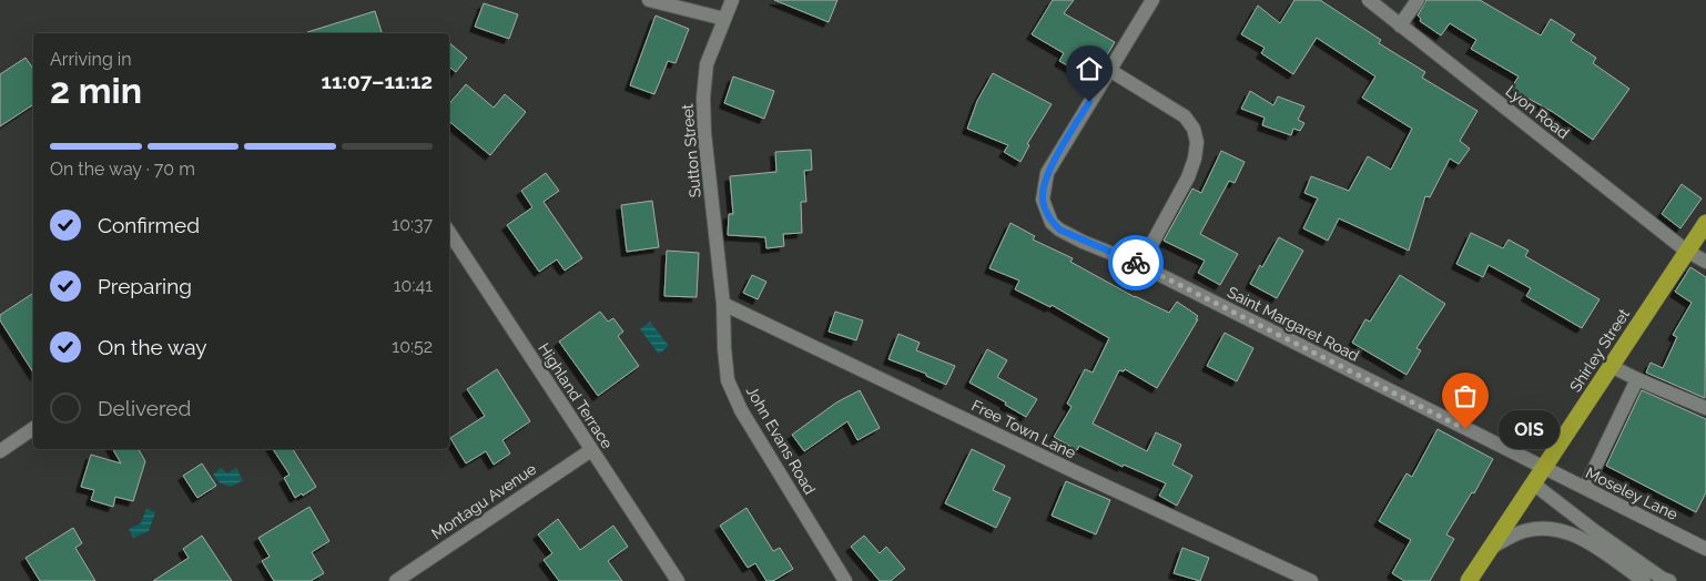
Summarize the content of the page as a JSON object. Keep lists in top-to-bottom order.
{
  "streets": {
    "highway": ["Shirley Street"],
    "street": [
      "Lyon Road",
      "Sutton Street",
      "Saint Margaret Road",
      "Highland Terrace",
      "Free Town Lane",
      "John Evans Road",
      "Moseley Lane",
      "Montagu Avenue"
    ]
  },
  "crossings": [
    ["Lyon Road", "Shirley Street"],
    ["Sutton Street", "Free Town Lane"],
    ["Sutton Street", "John Evans Road"],
    ["Saint Margaret Road", "Shirley Street"],
    ["Saint Margaret Road", "Moseley Lane"],
    ["Shirley Street", "Moseley Lane"],
    ["Highland Terrace", "Montagu Avenue"],
    ["Free Town Lane", "John Evans Road"]
  ],
  "places": ["OIS"],
  "page": {
    "heading": ["2 min", "Arriving in", "11:07–11:12"],
    "bar": "On the way · 70 m",
    "list": [
      ["Confirmed", "10:37"],
      ["Preparing", "10:41"],
      ["On the way", "10:52"],
      "Delivered"
    ],
    "bubble": "OIS"
  }
}
